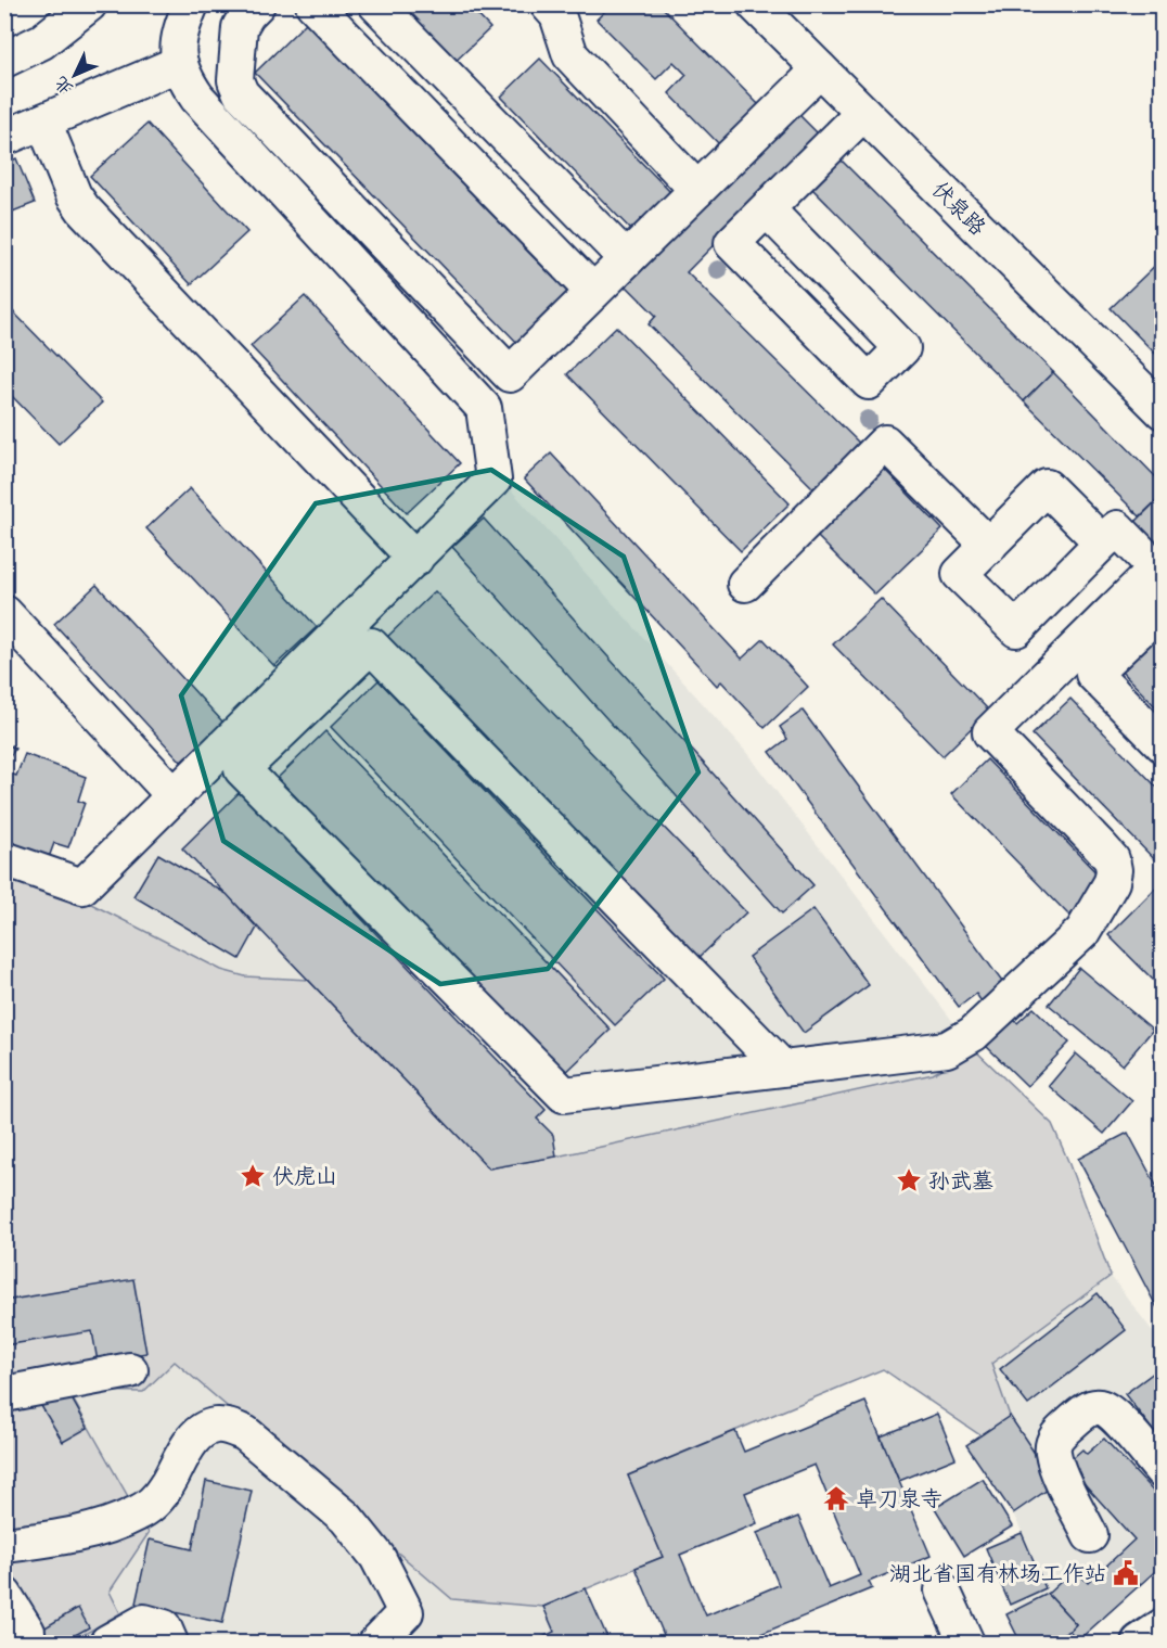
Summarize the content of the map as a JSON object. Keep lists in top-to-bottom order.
{
  "streets": {
    "street": ["伏泉路"]
  },
  "places": {
    "place": ["伏虎山", "孙武墓"],
    "temple": ["卓刀泉寺"],
    "public building": ["湖北省国有林场工作站"]
  },
  "north": "bottom left"
}
